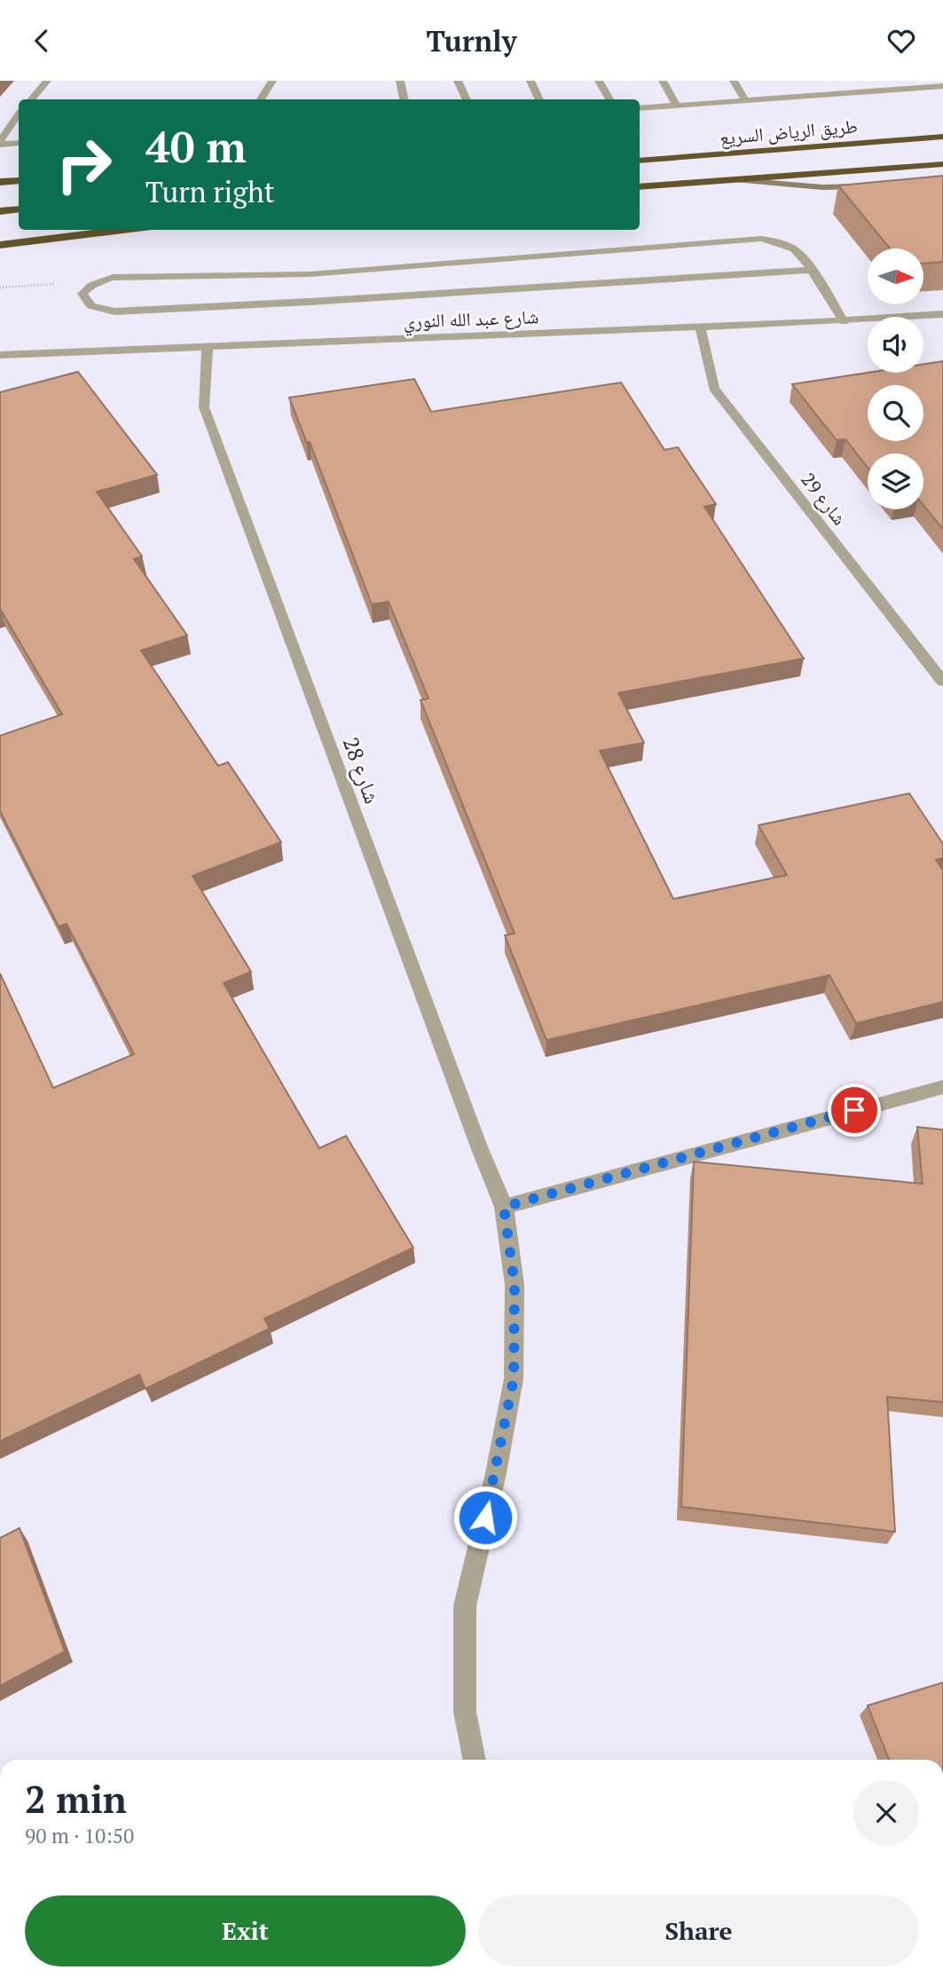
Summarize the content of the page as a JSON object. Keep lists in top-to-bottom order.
{
  "streets": {
    "highway": ["طريق الرياض السريع"],
    "street": ["شارع عبد الله النوري", "شارع 29", "شارع 28"]
  },
  "crossings": [
    ["شارع عبد الله النوري", "شارع 29"],
    ["شارع عبد الله النوري", "شارع 28"]
  ],
  "north": "right",
  "page": {
    "header": "Turnly",
    "turn": ["40 m", "Turn right"],
    "heading": ["2 min", "90 m · 10:50"],
    "buttons": ["Exit", "Share"]
  }
}
